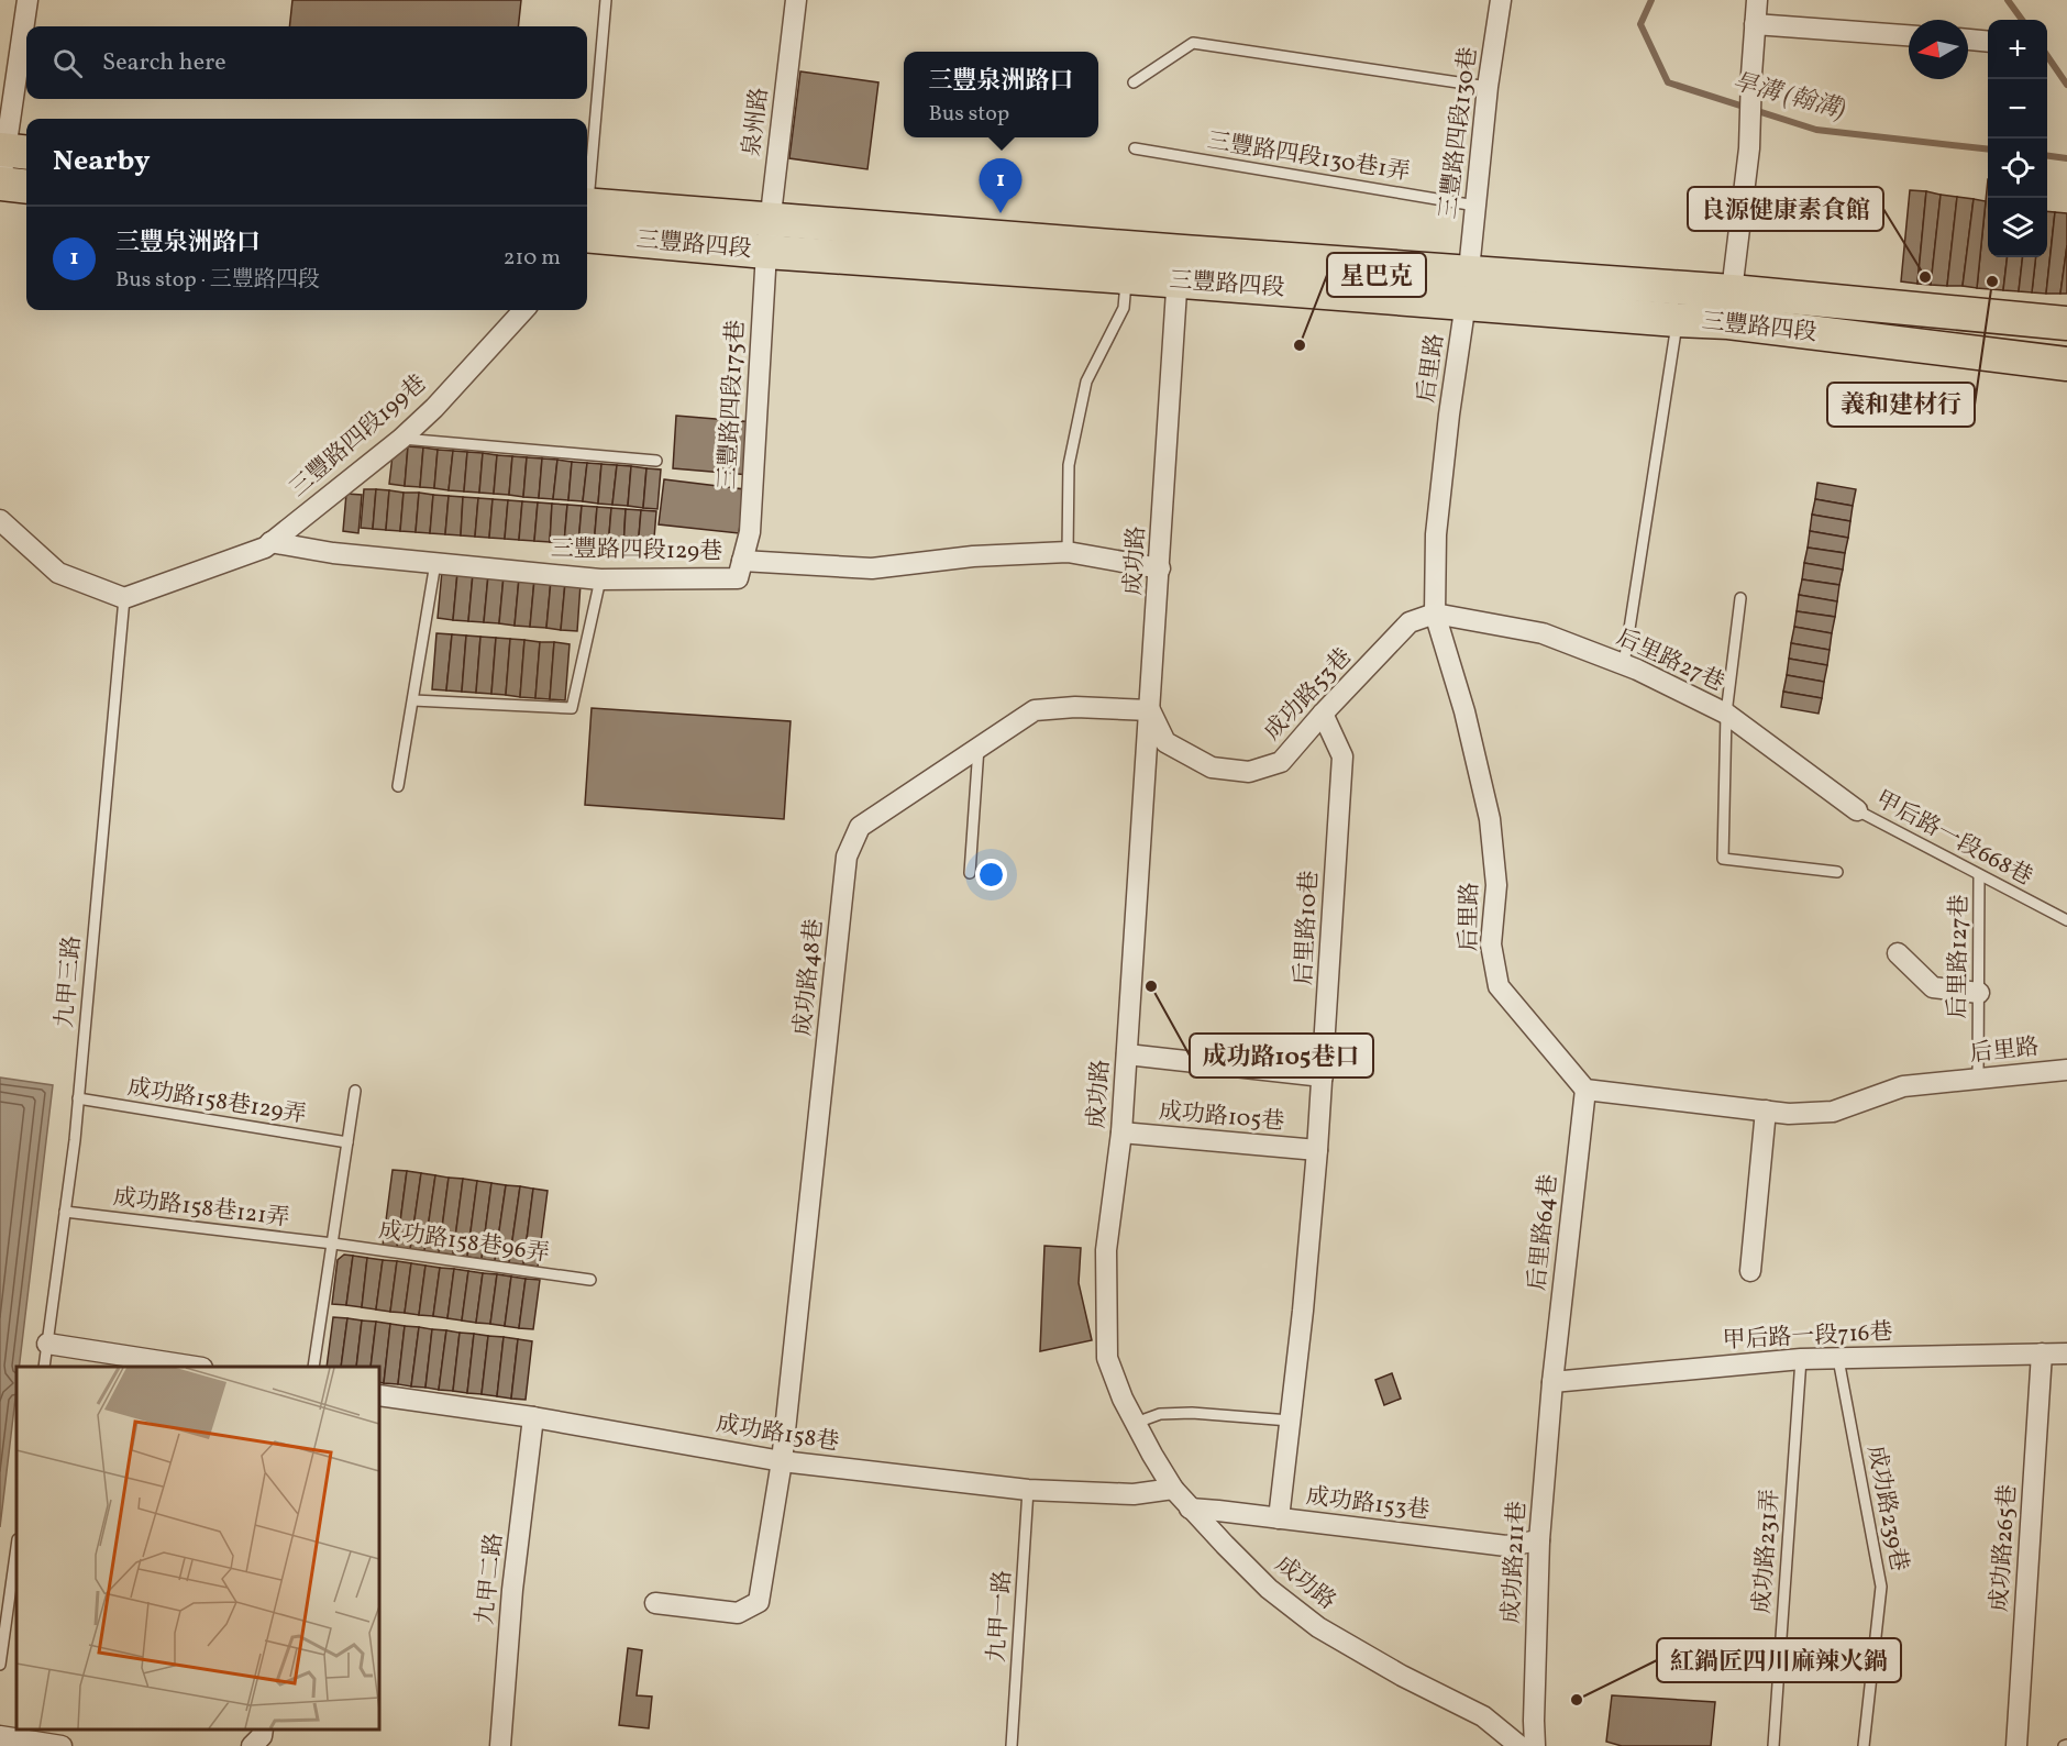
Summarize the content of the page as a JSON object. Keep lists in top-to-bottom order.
{
  "streets": {
    "main road": ["三豐路四段"],
    "street": [
      "泉州路",
      "三豐路四段130巷",
      "后里路",
      "三豐路四段175巷",
      "三豐路四段199巷",
      "三豐路四段129巷",
      "成功路",
      "后里路27巷",
      "成功路53巷",
      "后里路10巷",
      "成功路48巷",
      "成功路105巷",
      "后里路64巷",
      "甲后路一段716巷",
      "成功路158巷",
      "成功路153巷",
      "成功路265巷",
      "成功路211巷",
      "九甲二路"
    ],
    "lane": [
      "三豐路四段130巷1弄",
      "甲后路一段668巷",
      "后里路127巷",
      "九甲三路",
      "成功路158巷129弄",
      "成功路158巷121弄",
      "成功路158巷96弄",
      "成功路239巷",
      "成功路231弄",
      "九甲一路"
    ]
  },
  "crossings": [
    ["泉州路", "三豐路四段"],
    ["泉州路", "三豐路四段175巷"],
    ["三豐路四段130巷", "三豐路四段130巷1弄"],
    ["三豐路四段130巷", "三豐路四段"],
    ["三豐路四段130巷", "后里路"],
    ["三豐路四段", "后里路"],
    ["三豐路四段", "三豐路四段175巷"],
    ["三豐路四段", "成功路"],
    ["后里路", "后里路27巷"],
    ["后里路", "成功路53巷"],
    ["后里路", "后里路127巷"],
    ["后里路", "后里路64巷"],
    ["三豐路四段175巷", "三豐路四段129巷"],
    ["三豐路四段199巷", "三豐路四段129巷"],
    ["三豐路四段199巷", "九甲三路"],
    ["三豐路四段129巷", "成功路"],
    ["成功路", "成功路53巷"],
    ["成功路", "成功路48巷"],
    ["成功路", "成功路105巷"],
    ["成功路", "成功路158巷"],
    ["成功路", "成功路153巷"],
    ["后里路27巷", "成功路53巷"],
    ["后里路27巷", "甲后路一段668巷"],
    ["成功路53巷", "后里路10巷"],
    ["成功路53巷", "成功路48巷"],
    ["甲后路一段668巷", "后里路127巷"],
    ["后里路10巷", "成功路105巷"],
    ["后里路10巷", "成功路153巷"],
    ["成功路48巷", "成功路158巷"],
    ["九甲三路", "成功路158巷129弄"],
    ["九甲三路", "成功路158巷121弄"],
    ["成功路158巷121弄", "成功路158巷96弄"],
    ["后里路64巷", "甲后路一段716巷"],
    ["后里路64巷", "成功路211巷"],
    ["甲后路一段716巷", "成功路239巷"],
    ["甲后路一段716巷", "成功路265巷"],
    ["甲后路一段716巷", "成功路231弄"],
    ["甲后路一段716巷", "成功路211巷"],
    ["成功路158巷", "九甲二路"],
    ["成功路158巷", "九甲一路"],
    ["成功路153巷", "成功路211巷"]
  ],
  "water": ["旱溝 (翰溝)"],
  "places": [
    "良源健康素食館",
    "義和建材行",
    "星巴克",
    "成功路105巷口",
    "紅鍋匠四川麻辣火鍋"
  ],
  "north": "left",
  "page": {
    "map_buttons": ["+", "−"],
    "search": "Search here",
    "popup": ["三豐泉洲路口", "Bus stop"],
    "heading": "Nearby",
    "pins": "1",
    "list": [
      {
        "mark": "1",
        "name": "三豐泉洲路口",
        "note": "Bus stop · 三豐路四段",
        "value": "210 m"
      }
    ]
  }
}
